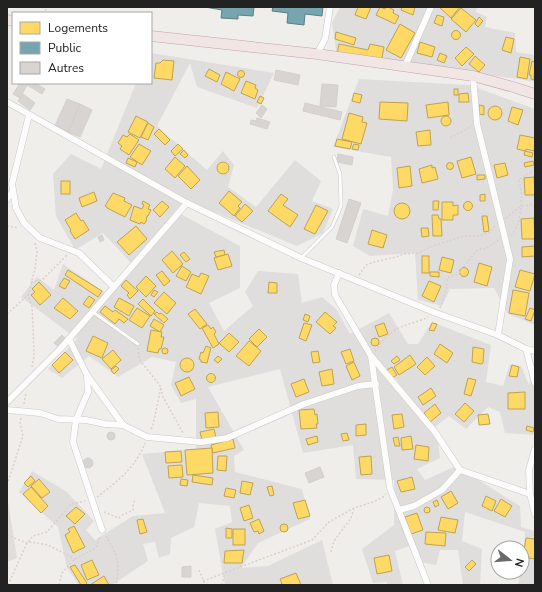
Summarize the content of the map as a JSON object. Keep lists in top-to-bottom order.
{
  "legend": ["Logements", "Public", "Autres"],
  "north": "right"
}
